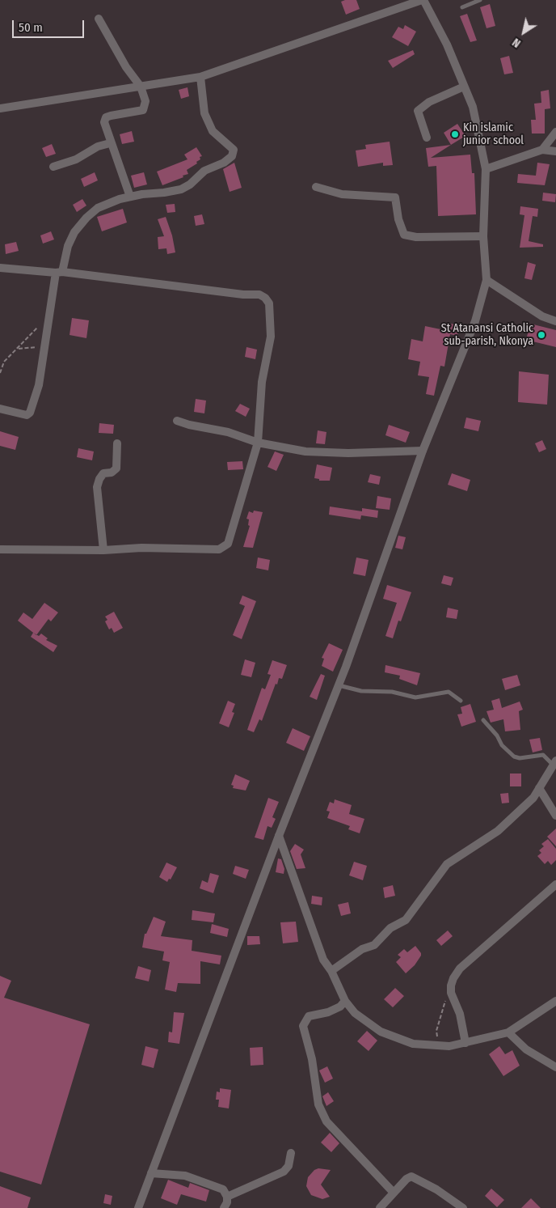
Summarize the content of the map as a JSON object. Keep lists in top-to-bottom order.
{
  "places": ["Kin islamic junior school", "St Atanansi Catholic sub-parish, Nkonya"],
  "scale_bar": "50 m",
  "north": "bottom left"
}
